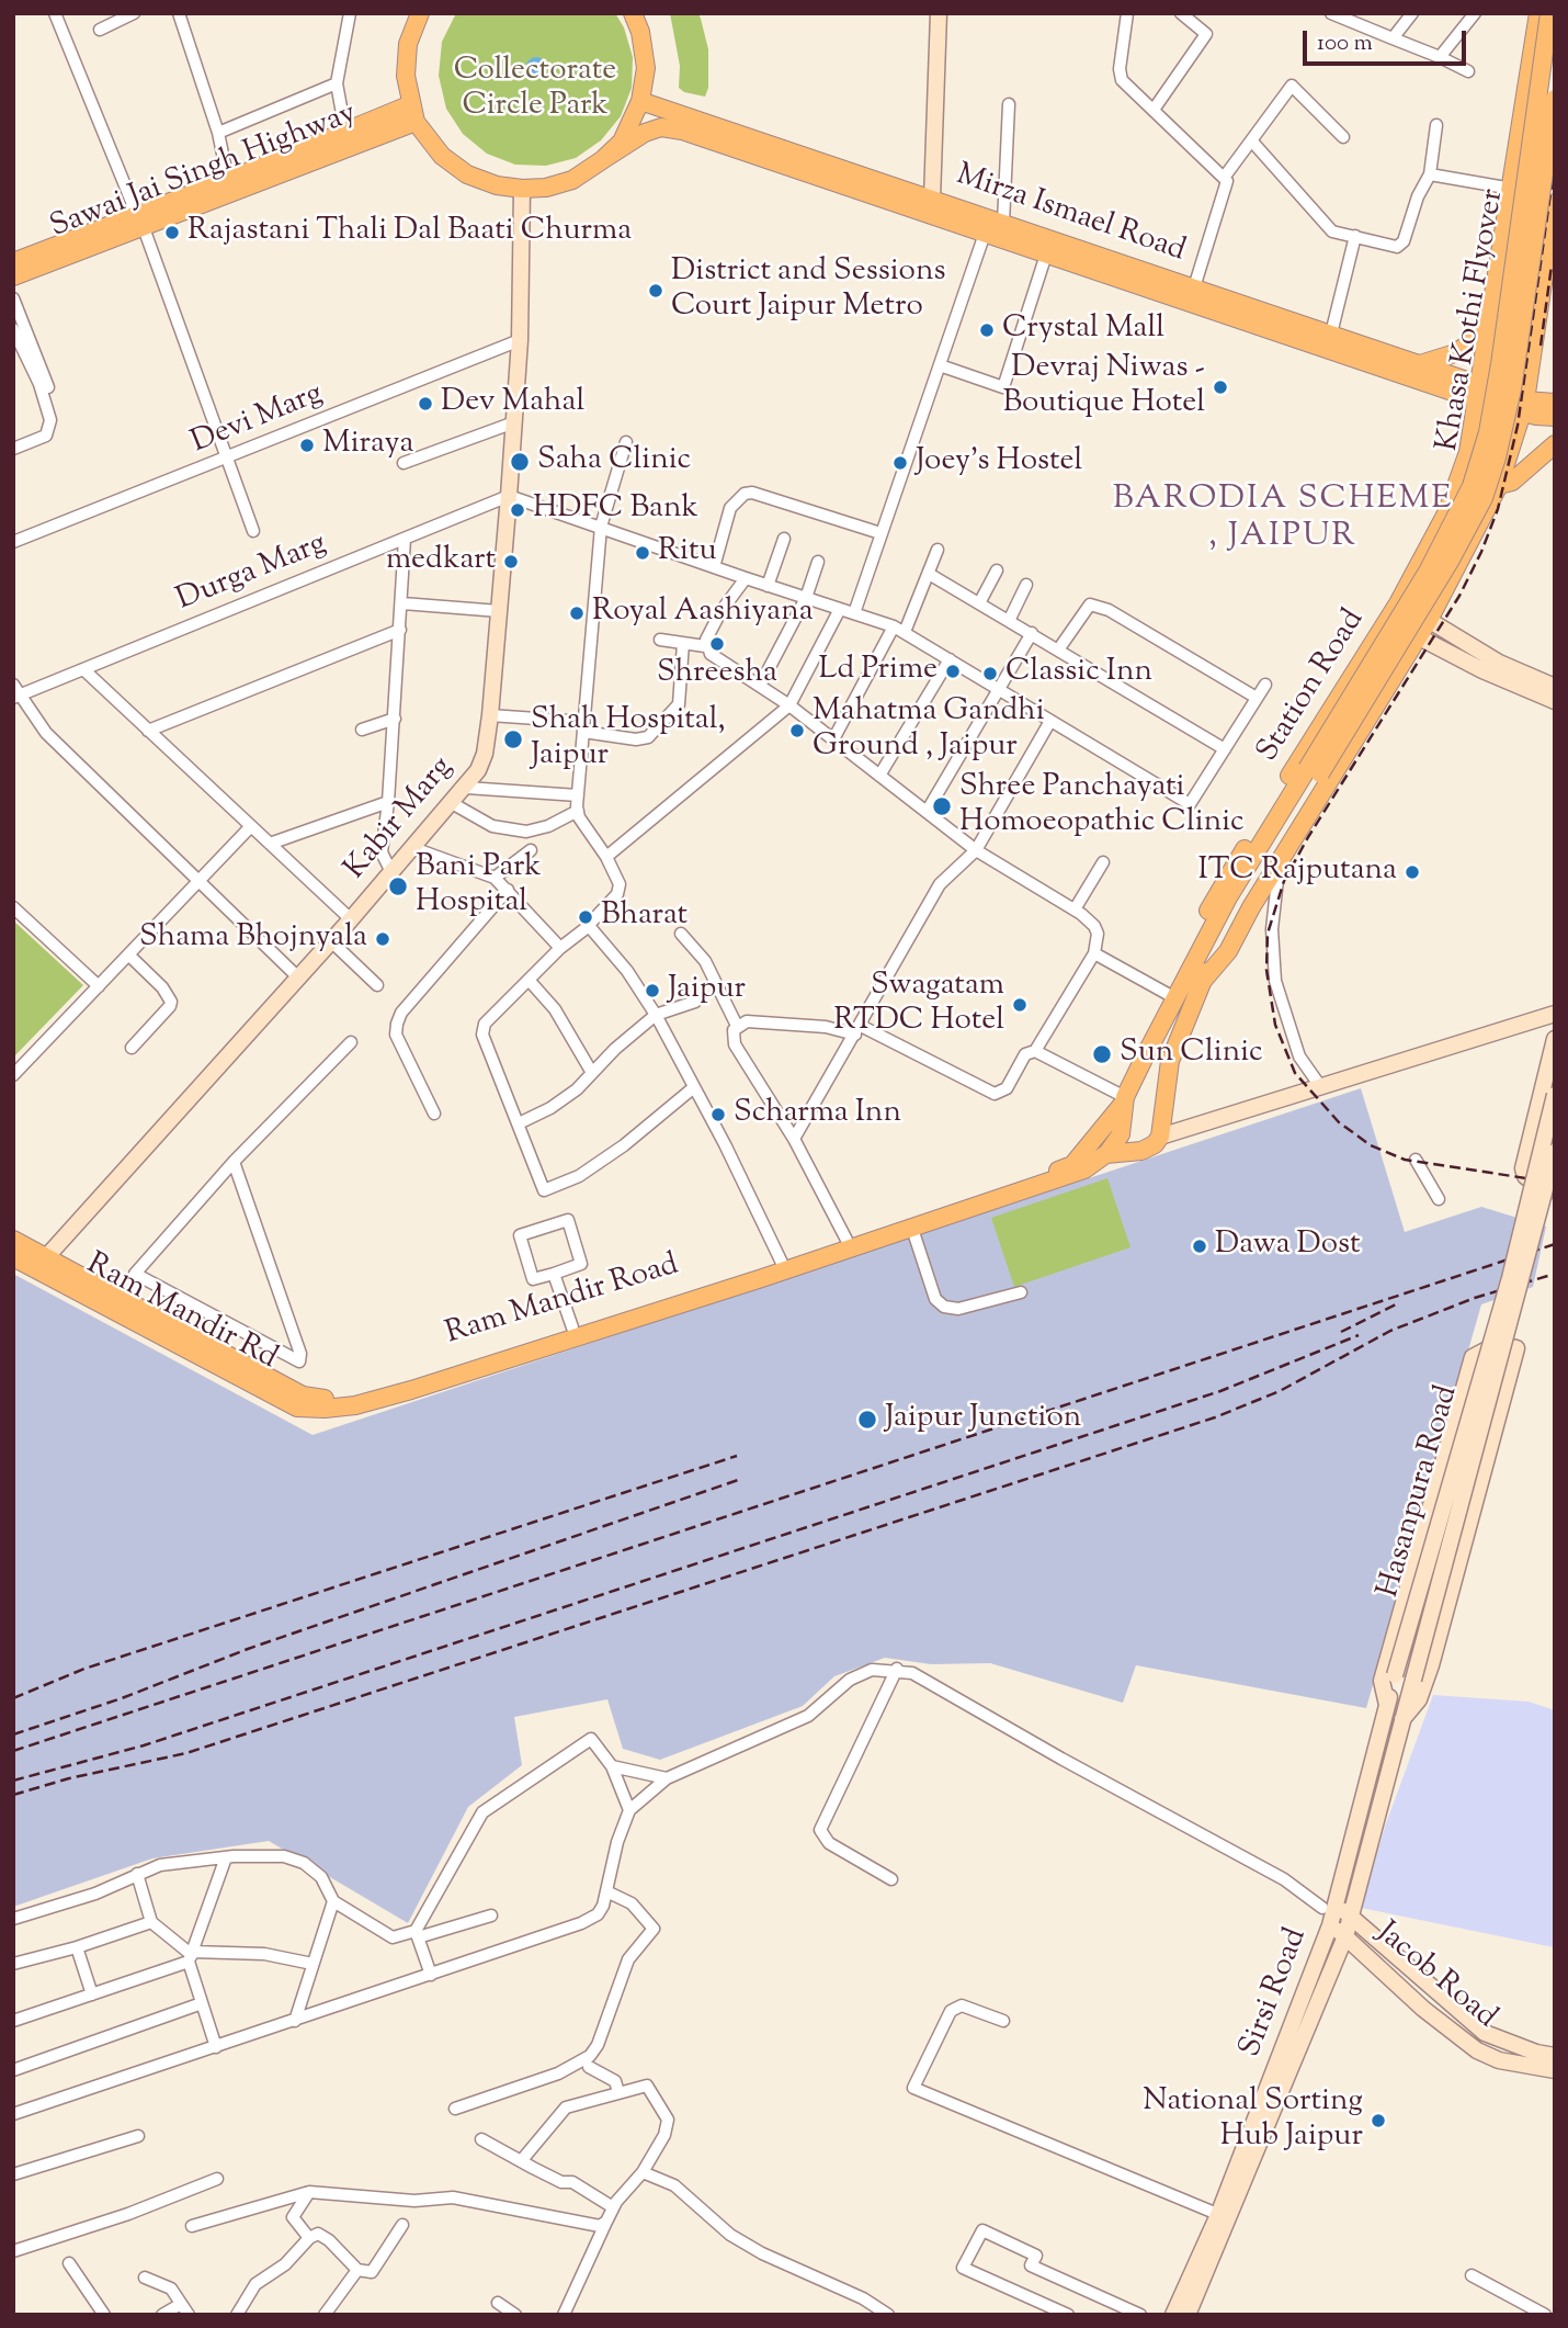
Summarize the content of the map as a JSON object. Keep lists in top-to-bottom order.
{
  "streets": {
    "main road": [
      "Sawai Jai Singh Highway",
      "Mirza Ismael Road",
      "Khasa Kothi Flyover",
      "Station Road",
      "Ram Mandir Road",
      "Ram Mandir Rd"
    ],
    "street": [
      "Devi Marg",
      "Durga Marg",
      "Kabir Marg",
      "Hasanpura Road",
      "Jacob Road",
      "Sirsi Road"
    ]
  },
  "crossings": [
    ["Mirza Ismael Road", "Station Road"],
    ["Khasa Kothi Flyover", "Station Road"],
    ["Devi Marg", "Kabir Marg"],
    ["Durga Marg", "Kabir Marg"],
    ["Station Road", "Ram Mandir Road"],
    ["Kabir Marg", "Ram Mandir Rd"],
    ["Ram Mandir Road", "Ram Mandir Rd"],
    ["Hasanpura Road", "Jacob Road"],
    ["Hasanpura Road", "Sirsi Road"],
    ["Jacob Road", "Sirsi Road"]
  ],
  "districts": ["BARODIA SCHEME , JAIPUR"],
  "parks": ["Collectorate Circle Park"],
  "places": [
    "Rajastani Thali Dal Baati Churma",
    "District and Sessions Court Jaipur Metro",
    "Crystal Mall",
    "Devraj Niwas - Boutique Hotel",
    "Dev Mahal",
    "Miraya",
    "Saha Clinic",
    "Joey's Hostel",
    "HDFC Bank",
    "Ritu",
    "medkart",
    "Royal Aashiyana",
    "Shreesha",
    "Ld Prime",
    "Classic Inn",
    "Mahatma Gandhi Ground , Jaipur",
    "Shah Hospital, Jaipur",
    "Shree Panchayati Homoeopathic Clinic",
    "ITC Rajputana",
    "Bani Park Hospital",
    "Bharat",
    "Shama Bhojnyala",
    "Jaipur",
    "Swagatam RTDC Hotel",
    "Sun Clinic",
    "Scharma Inn",
    "Dawa Dost",
    "Jaipur Junction",
    "National Sorting Hub Jaipur"
  ],
  "scale_bar": "100 m"
}
